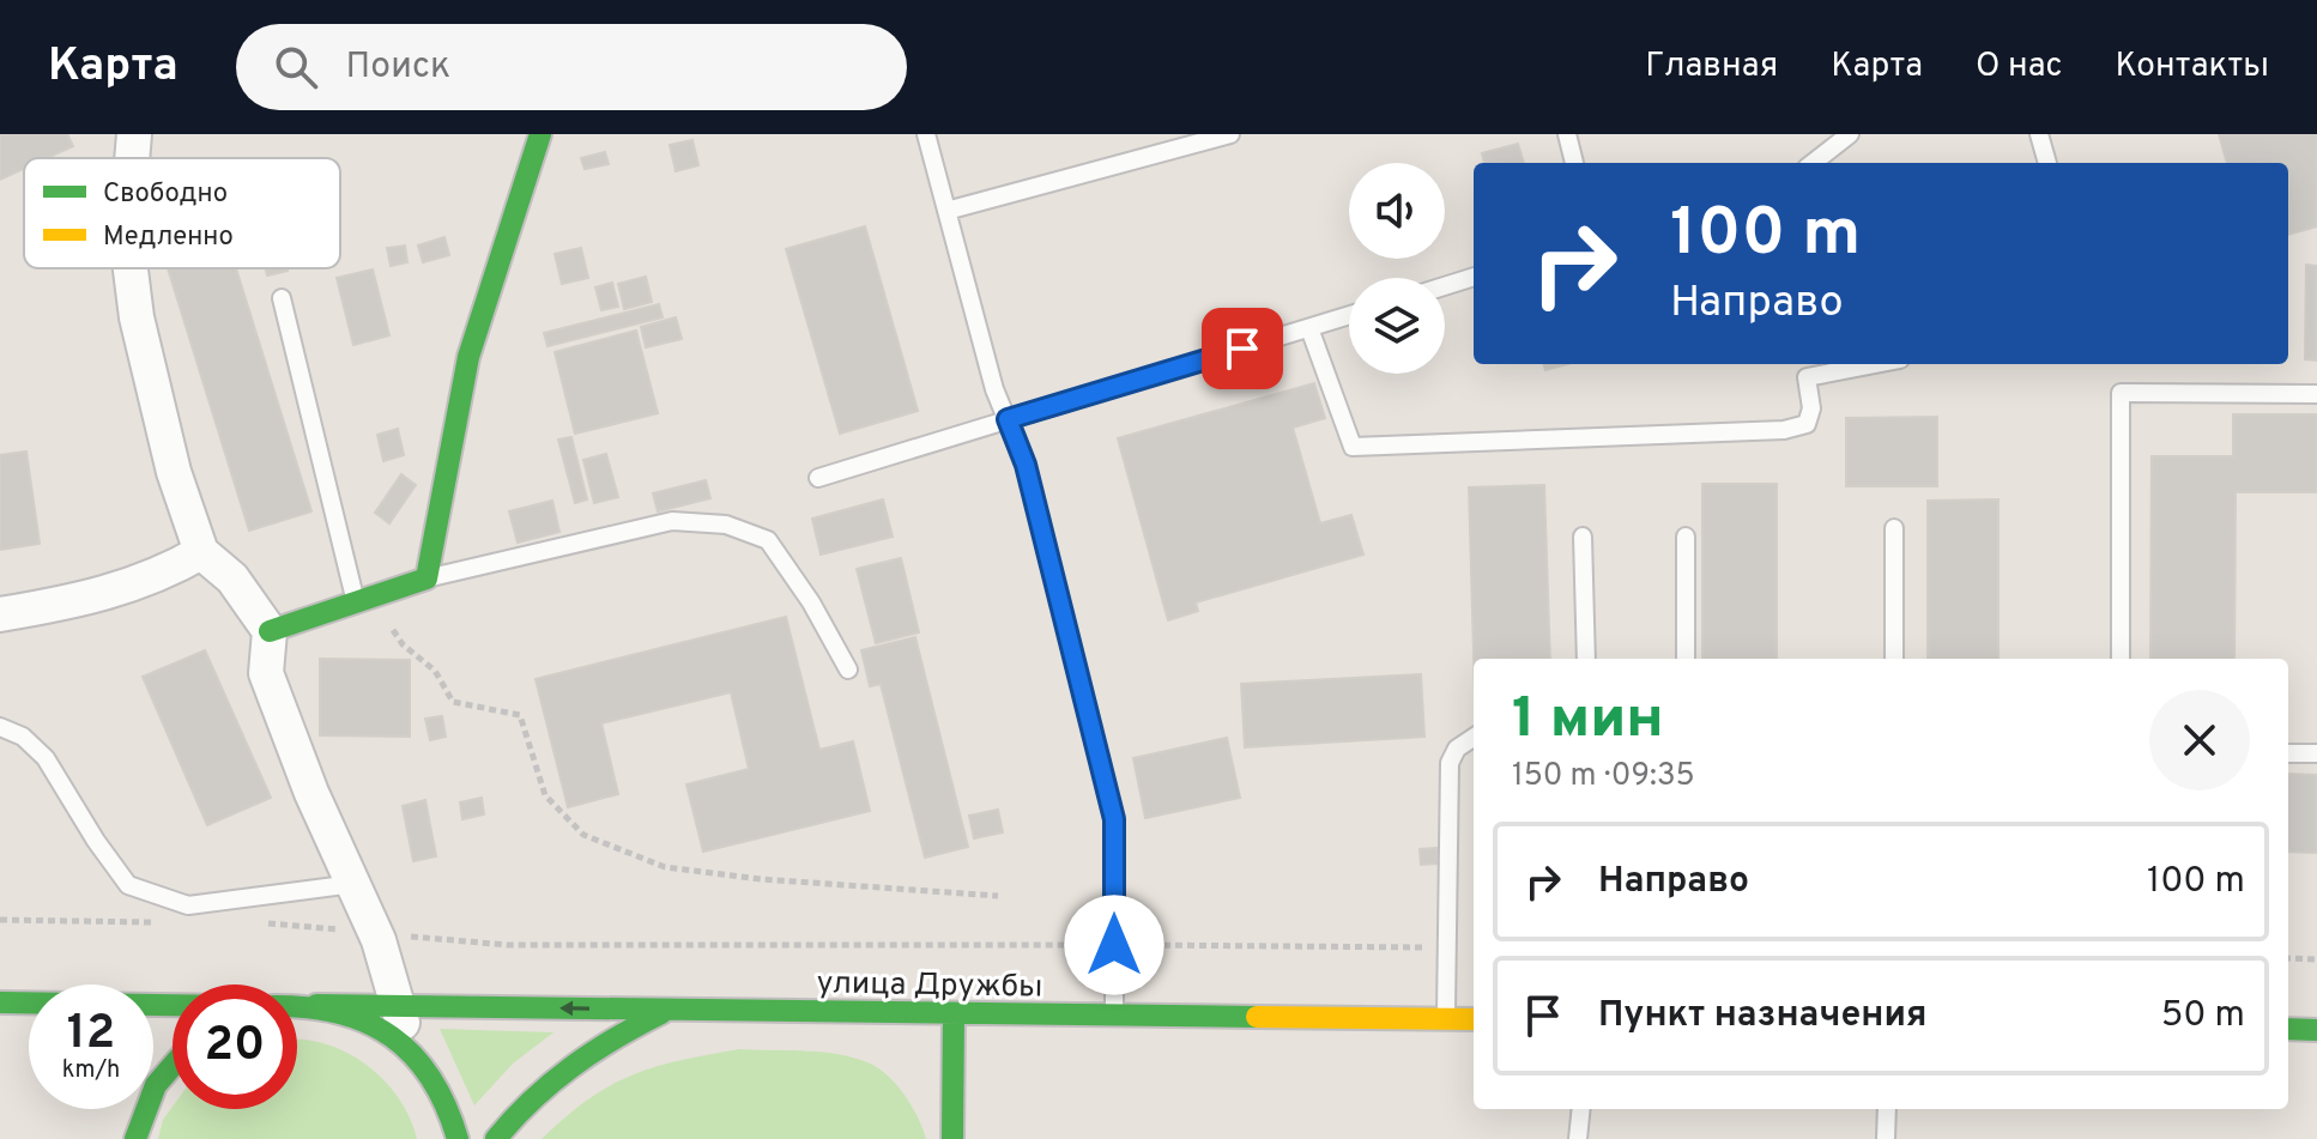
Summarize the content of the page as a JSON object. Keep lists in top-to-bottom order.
{
  "streets": {
    "main road": ["улица Дружбы"]
  },
  "legend": ["Свободно", "Медленно"],
  "page": {
    "header": "Карта",
    "search": "Поиск",
    "nav": [
      "Главная",
      "Карта",
      "О нас",
      "Контакты"
    ],
    "turn": ["100 m", "Направо"],
    "heading": ["1 мин", "150 m · 09:35"],
    "list": [
      {
        "name": "Направо",
        "value": "100 m"
      },
      {
        "name": "Пункт назначения",
        "value": "50 m"
      }
    ],
    "speed": "12 km/h",
    "limit": "20"
  }
}
